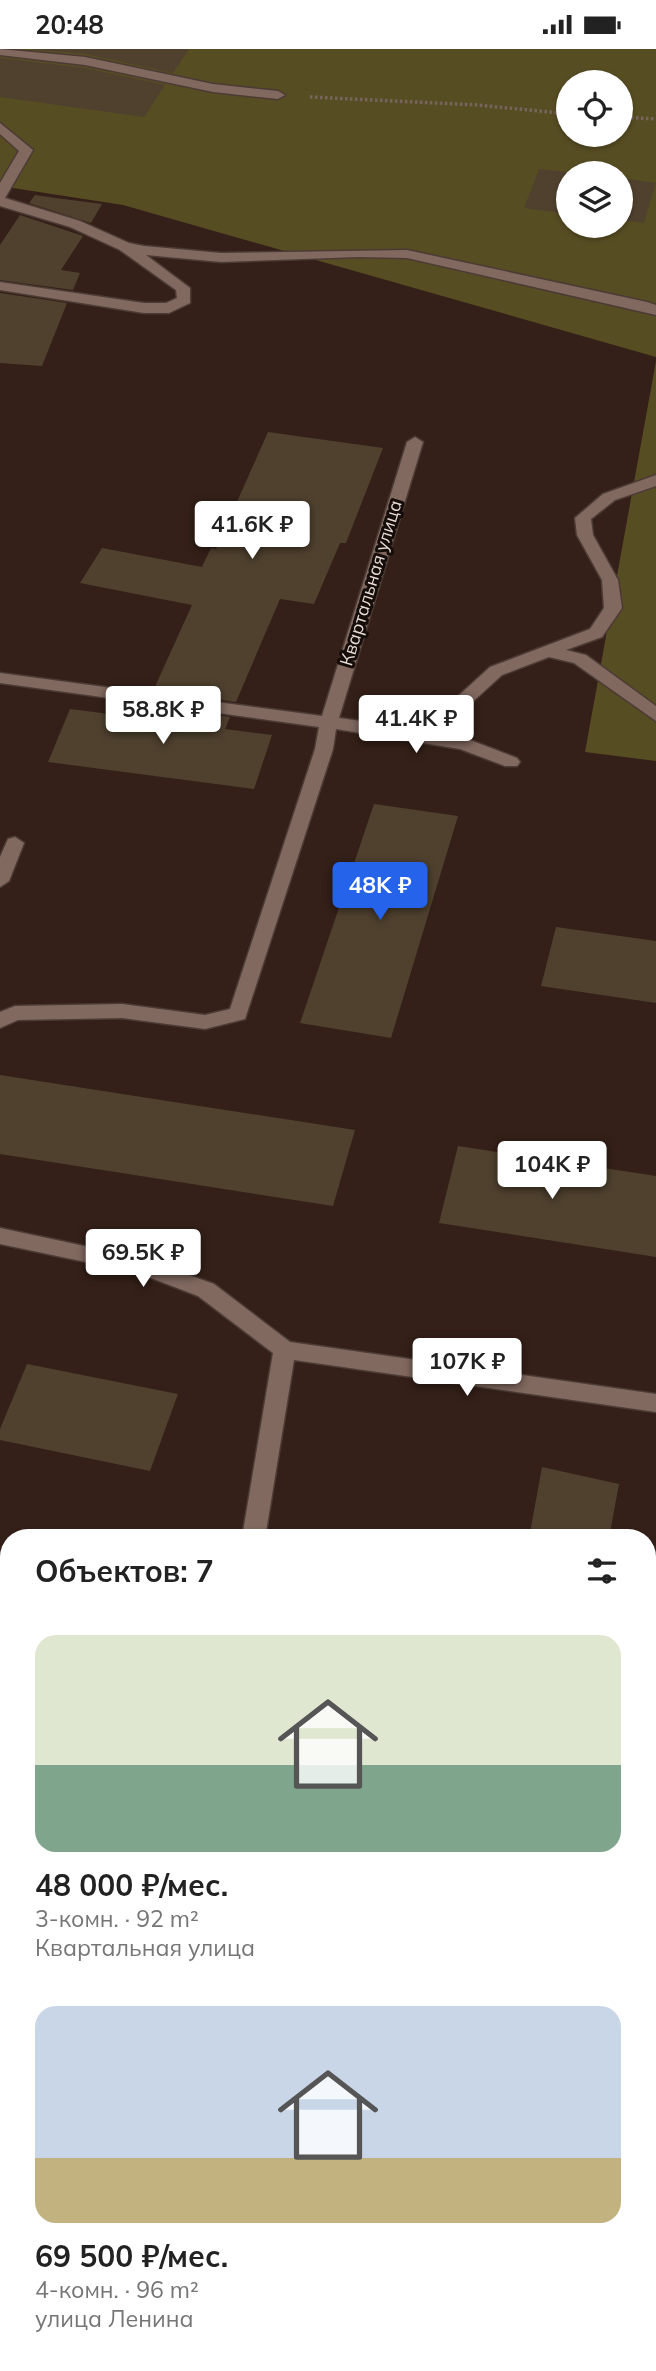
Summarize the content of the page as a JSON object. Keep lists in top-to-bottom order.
{
  "streets": {
    "street": ["Квартальная улица"]
  },
  "page": {
    "status": "20:48",
    "price": [
      "41.6K ₽",
      "58.8K ₽",
      "41.4K ₽",
      "48K ₽",
      "104K ₽",
      "69.5K ₽",
      "107K ₽"
    ],
    "heading": "Объектов: 7",
    "list": [
      {
        "name": "48 000 ₽/мес.",
        "note": "3-комн. · 92 m² · Квартальная улица"
      },
      {
        "name": "69 500 ₽/мес.",
        "note": "4-комн. · 96 m² · улица Ленина"
      }
    ]
  }
}
